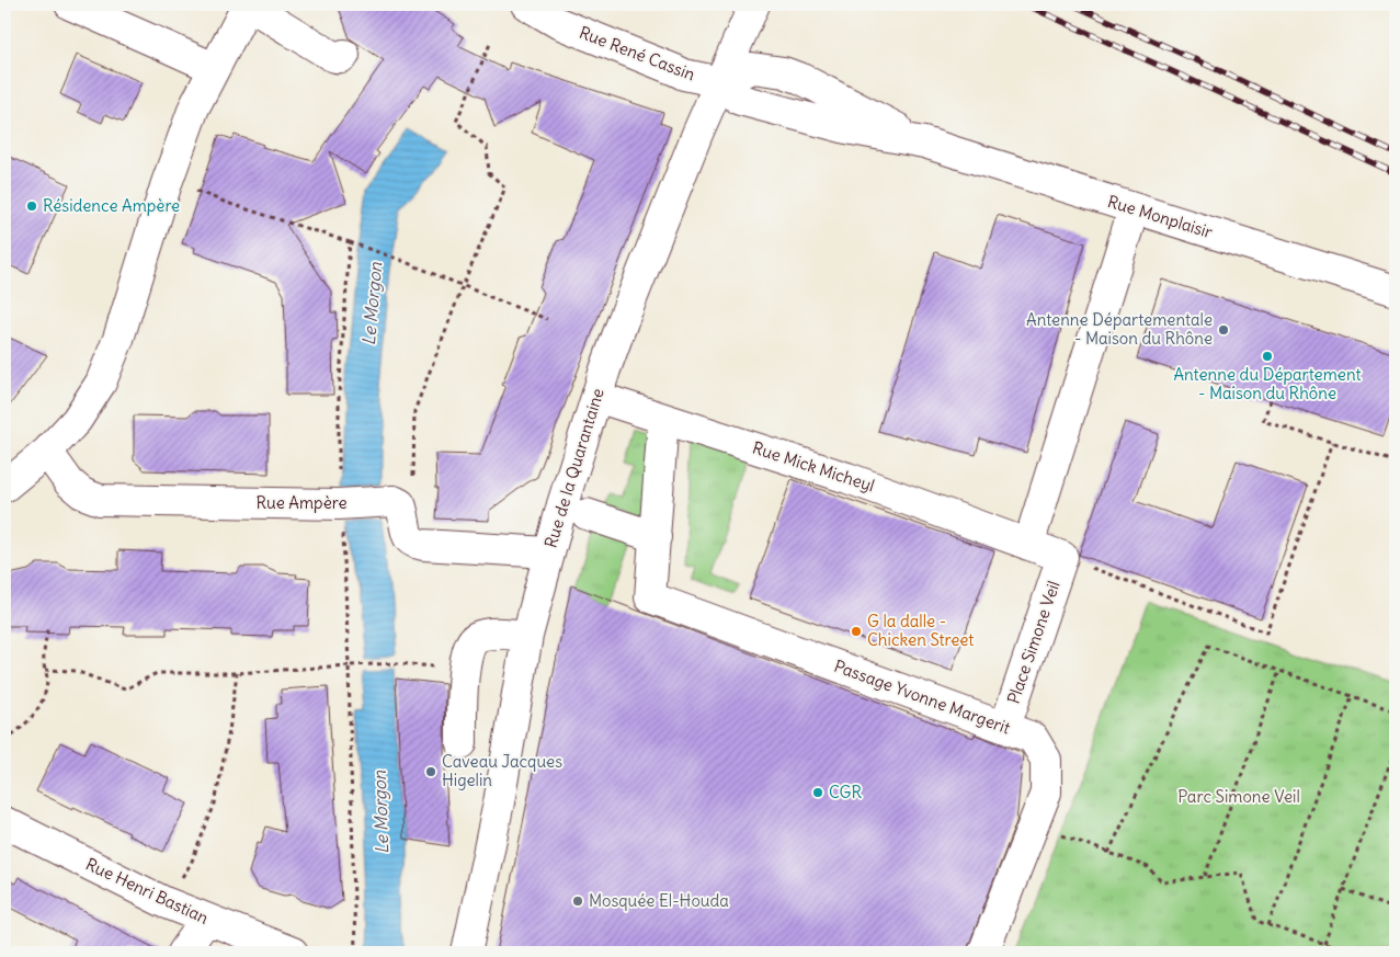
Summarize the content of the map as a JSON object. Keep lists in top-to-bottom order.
{
  "streets": {
    "street": [
      "Rue René Cassin",
      "Rue Monplaisir",
      "Rue Mick Micheyl",
      "Rue de la Quarantaine",
      "Rue Ampère",
      "Place Simone Veil",
      "Passage Yvonne Margerit",
      "Rue Henri Bastian"
    ]
  },
  "crossings": [
    ["Rue René Cassin", "Rue Monplaisir"],
    ["Rue René Cassin", "Rue de la Quarantaine"],
    ["Rue Monplaisir", "Rue de la Quarantaine"],
    ["Rue Mick Micheyl", "Rue de la Quarantaine"],
    ["Rue Mick Micheyl", "Place Simone Veil"],
    ["Rue Mick Micheyl", "Passage Yvonne Margerit"],
    ["Rue de la Quarantaine", "Rue Ampère"],
    ["Place Simone Veil", "Passage Yvonne Margerit"]
  ],
  "water": ["Le Morgon"],
  "parks": ["Parc Simone Veil"],
  "places": [
    "Résidence Ampère",
    "Antenne Départementale - Maison du Rhône",
    "Antenne du Département - Maison du Rhône",
    "G la dalle - Chicken Street",
    "Caveau Jacques Higelin",
    "CGR",
    "Mosquée El-Houda"
  ]
}
